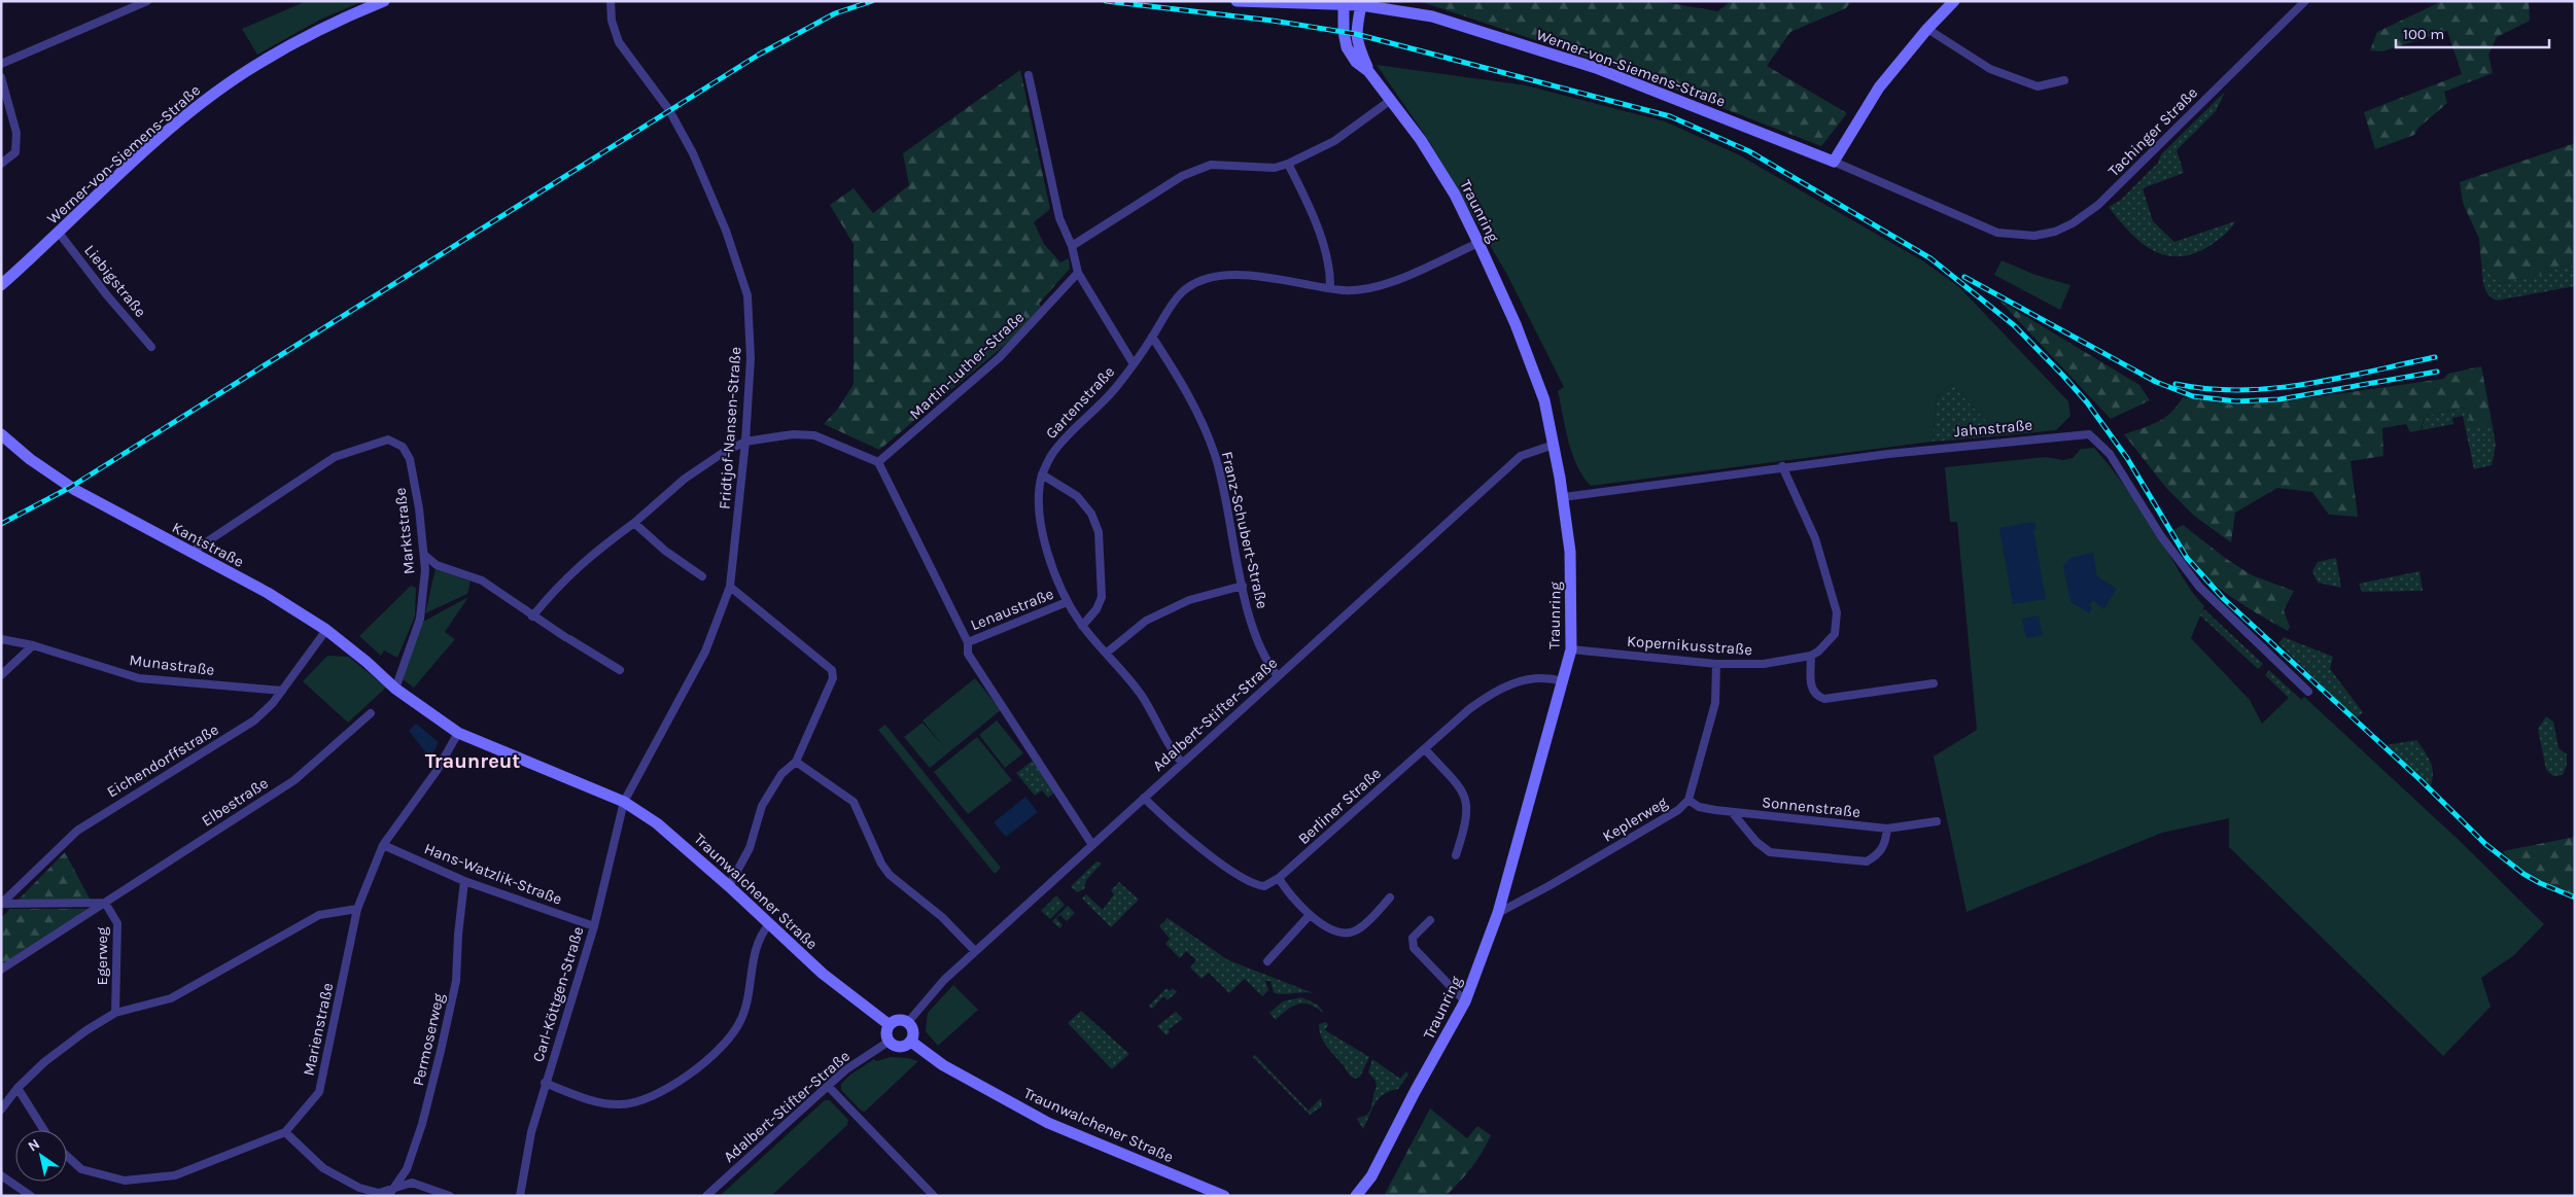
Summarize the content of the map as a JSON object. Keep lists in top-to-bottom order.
{
  "streets": {
    "street": [
      "Werner-von-Siemens-Straße",
      "Tachinger Straße",
      "Traunring",
      "Liebigstraße",
      "Martin-Luther-Straße",
      "Gartenstraße",
      "Fridtjof-Nansen-Straße",
      "Jahnstraße",
      "Franz-Schubert-Straße",
      "Marktstraße",
      "Kantstraße",
      "Lenaustraße",
      "Kopernikusstraße",
      "Munastraße",
      "Adalbert-Stifter-Straße",
      "Eichendorffstraße",
      "Elbestraße",
      "Berliner Straße",
      "Sonnenstraße",
      "Keplerweg",
      "Hans-Watzlik-Straße",
      "Traunwalchener Straße",
      "Egerweg",
      "Carl-Köttgen-Straße",
      "Marienstraße",
      "Permoserweg"
    ]
  },
  "crossings": [
    ["Werner-von-Siemens-Straße", "Tachinger Straße"],
    ["Werner-von-Siemens-Straße", "Traunring"],
    ["Werner-von-Siemens-Straße", "Liebigstraße"],
    ["Traunring", "Jahnstraße"],
    ["Traunring", "Kopernikusstraße"],
    ["Traunring", "Adalbert-Stifter-Straße"],
    ["Traunring", "Berliner Straße"],
    ["Traunring", "Keplerweg"],
    ["Martin-Luther-Straße", "Gartenstraße"],
    ["Gartenstraße", "Lenaustraße"],
    ["Gartenstraße", "Adalbert-Stifter-Straße"],
    ["Fridtjof-Nansen-Straße", "Traunwalchener Straße"],
    ["Fridtjof-Nansen-Straße", "Carl-Köttgen-Straße"],
    ["Franz-Schubert-Straße", "Adalbert-Stifter-Straße"],
    ["Marktstraße", "Kantstraße"],
    ["Kantstraße", "Eichendorffstraße"],
    ["Kantstraße", "Traunwalchener Straße"],
    ["Kantstraße", "Marienstraße"],
    ["Kopernikusstraße", "Keplerweg"],
    ["Munastraße", "Eichendorffstraße"],
    ["Adalbert-Stifter-Straße", "Traunwalchener Straße"],
    ["Elbestraße", "Egerweg"],
    ["Sonnenstraße", "Keplerweg"],
    ["Hans-Watzlik-Straße", "Carl-Köttgen-Straße"],
    ["Hans-Watzlik-Straße", "Marienstraße"],
    ["Hans-Watzlik-Straße", "Permoserweg"],
    ["Traunwalchener Straße", "Carl-Köttgen-Straße"],
    ["Traunwalchener Straße", "Marienstraße"]
  ],
  "districts": ["Traunreut"],
  "scale_bar": "100 m",
  "north": "top left"
}
